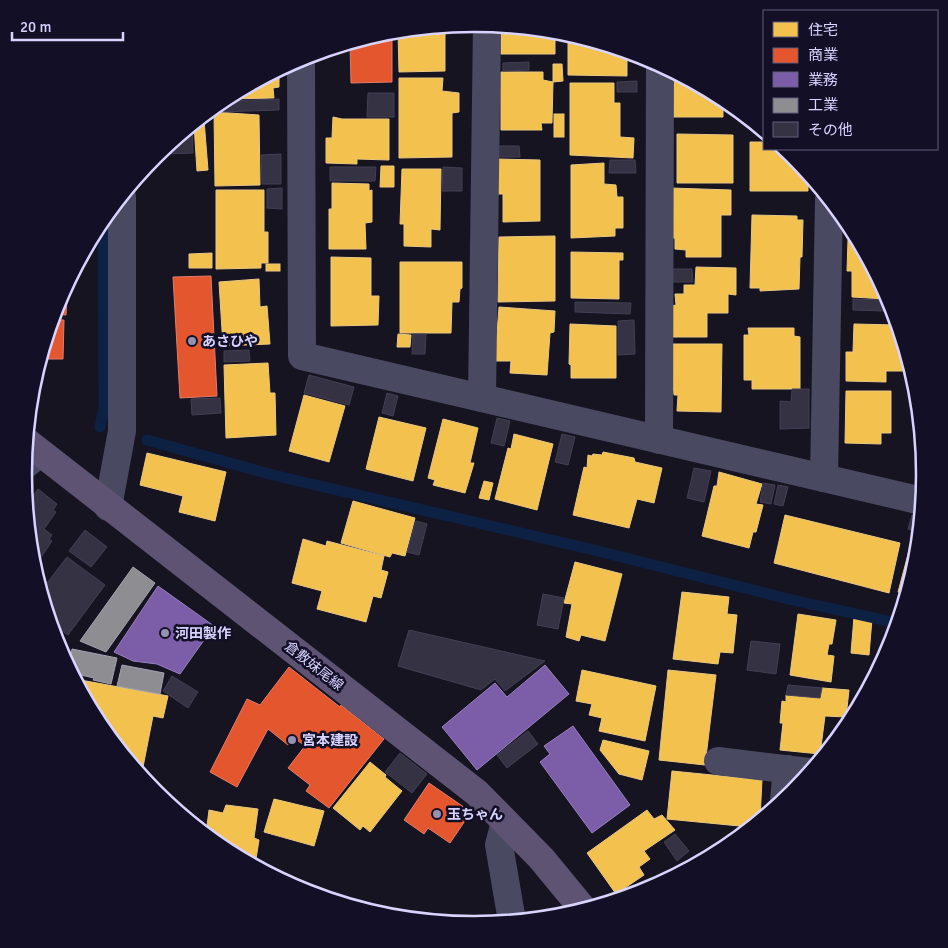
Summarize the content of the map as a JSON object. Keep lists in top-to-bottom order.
{
  "streets": {
    "main road": ["倉敷妹尾線"]
  },
  "places": [
    "あさひや",
    "河田製作",
    "宮本建設",
    "玉ちゃん"
  ],
  "legend": [
    "住宅",
    "商業",
    "業務",
    "工業",
    "その他"
  ],
  "scale_bar": "20 m"
}
